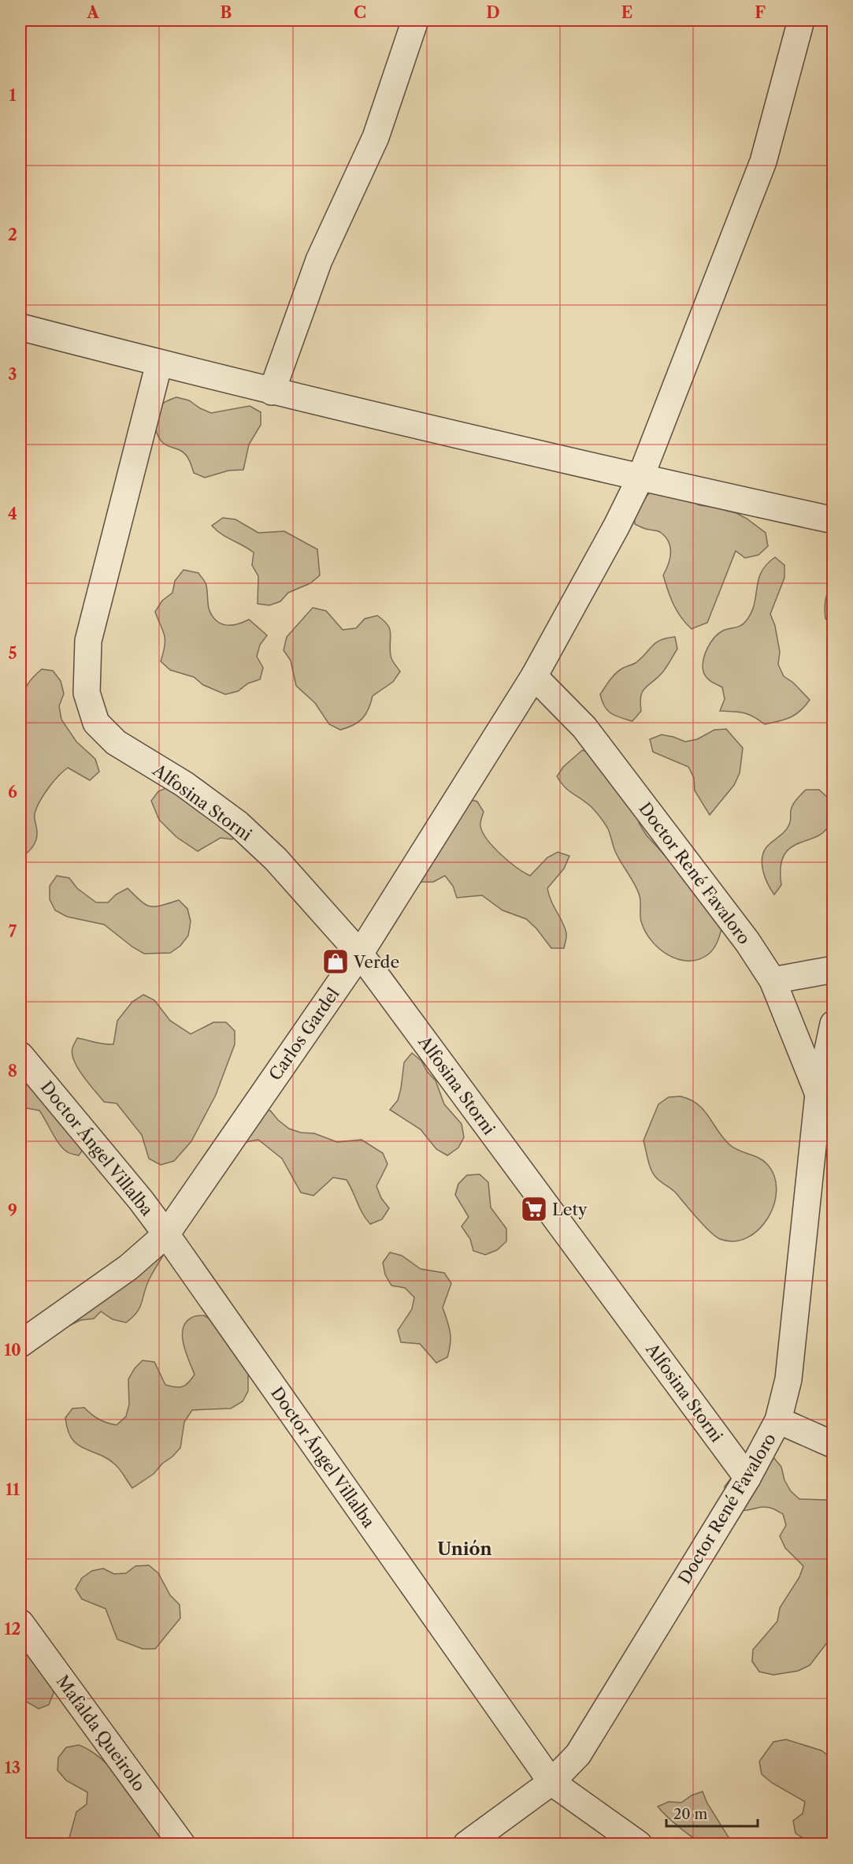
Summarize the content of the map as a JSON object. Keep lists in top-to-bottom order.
{
  "streets": {
    "street": [
      "Alfosina Storni",
      "Doctor René Favaloro",
      "Carlos Gardel",
      "Doctor Ángel Villalba",
      "Mafalda Queirolo"
    ]
  },
  "crossings": [
    ["Alfosina Storni", "Doctor René Favaloro"],
    ["Alfosina Storni", "Carlos Gardel"],
    ["Doctor René Favaloro", "Carlos Gardel"],
    ["Doctor René Favaloro", "Doctor Ángel Villalba"],
    ["Carlos Gardel", "Doctor Ángel Villalba"]
  ],
  "districts": ["Unión"],
  "places": {
    "shop": ["Verde"],
    "supermarket": ["Lety"]
  },
  "scale_bar": "20 m",
  "grid": {
    "columns": [
      "A",
      "B",
      "C",
      "D",
      "E",
      "F"
    ],
    "rows": [
      "1",
      "2",
      "3",
      "4",
      "5",
      "6",
      "7",
      "8",
      "9",
      "10",
      "11",
      "12",
      "13"
    ]
  }
}
